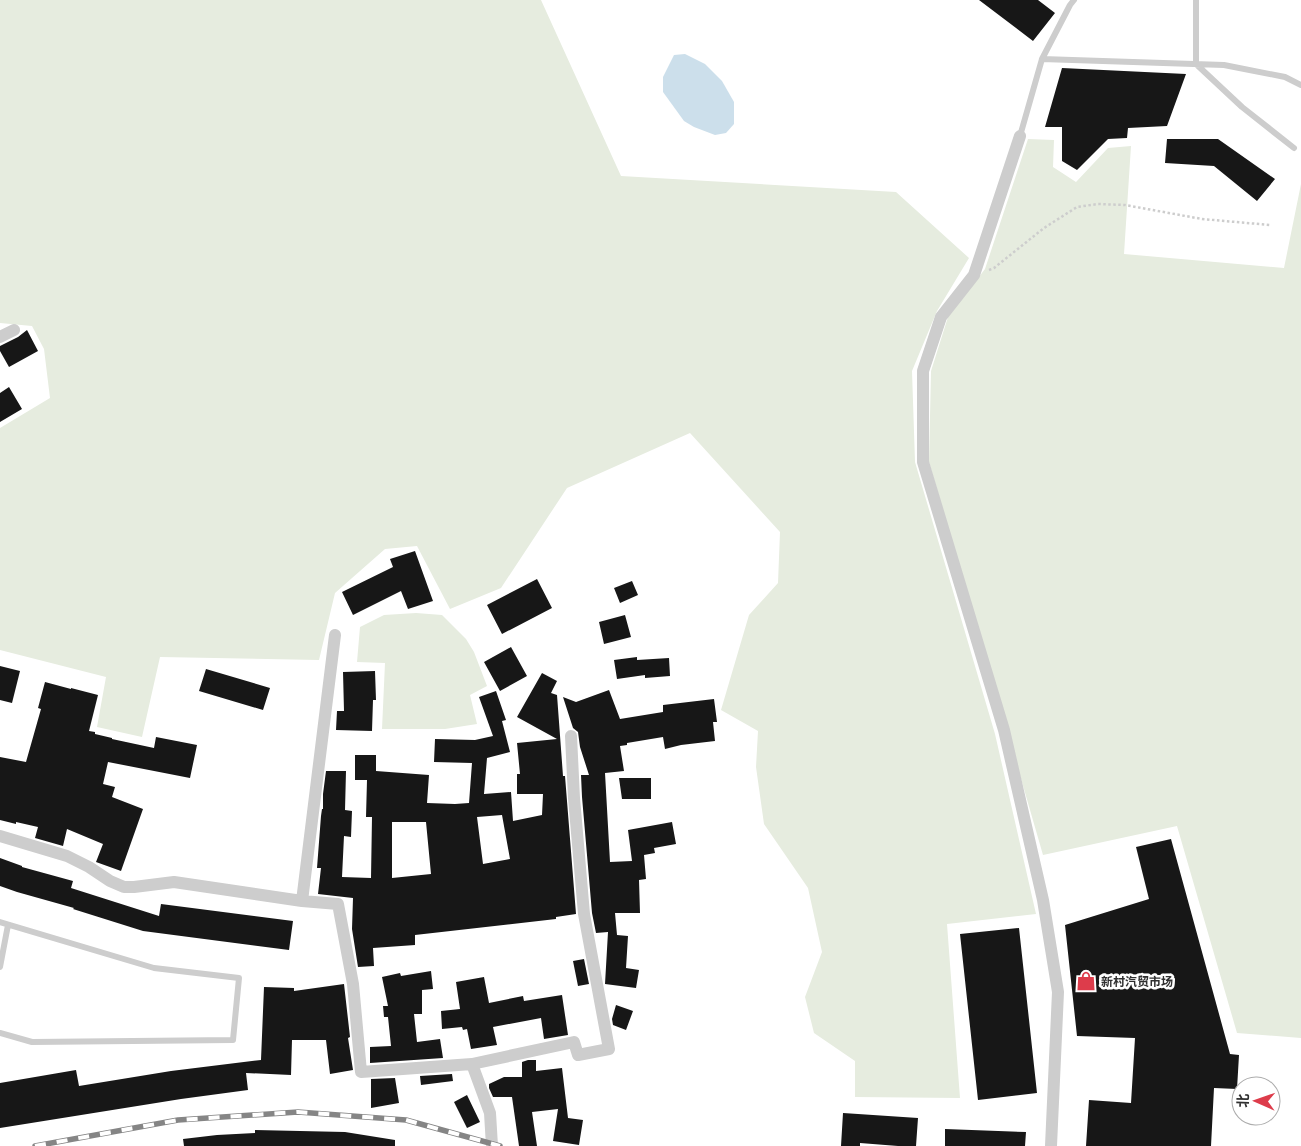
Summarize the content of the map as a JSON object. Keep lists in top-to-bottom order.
{
  "places": {
    "shop": ["新村汽贸市场"]
  },
  "north": "left"
}
